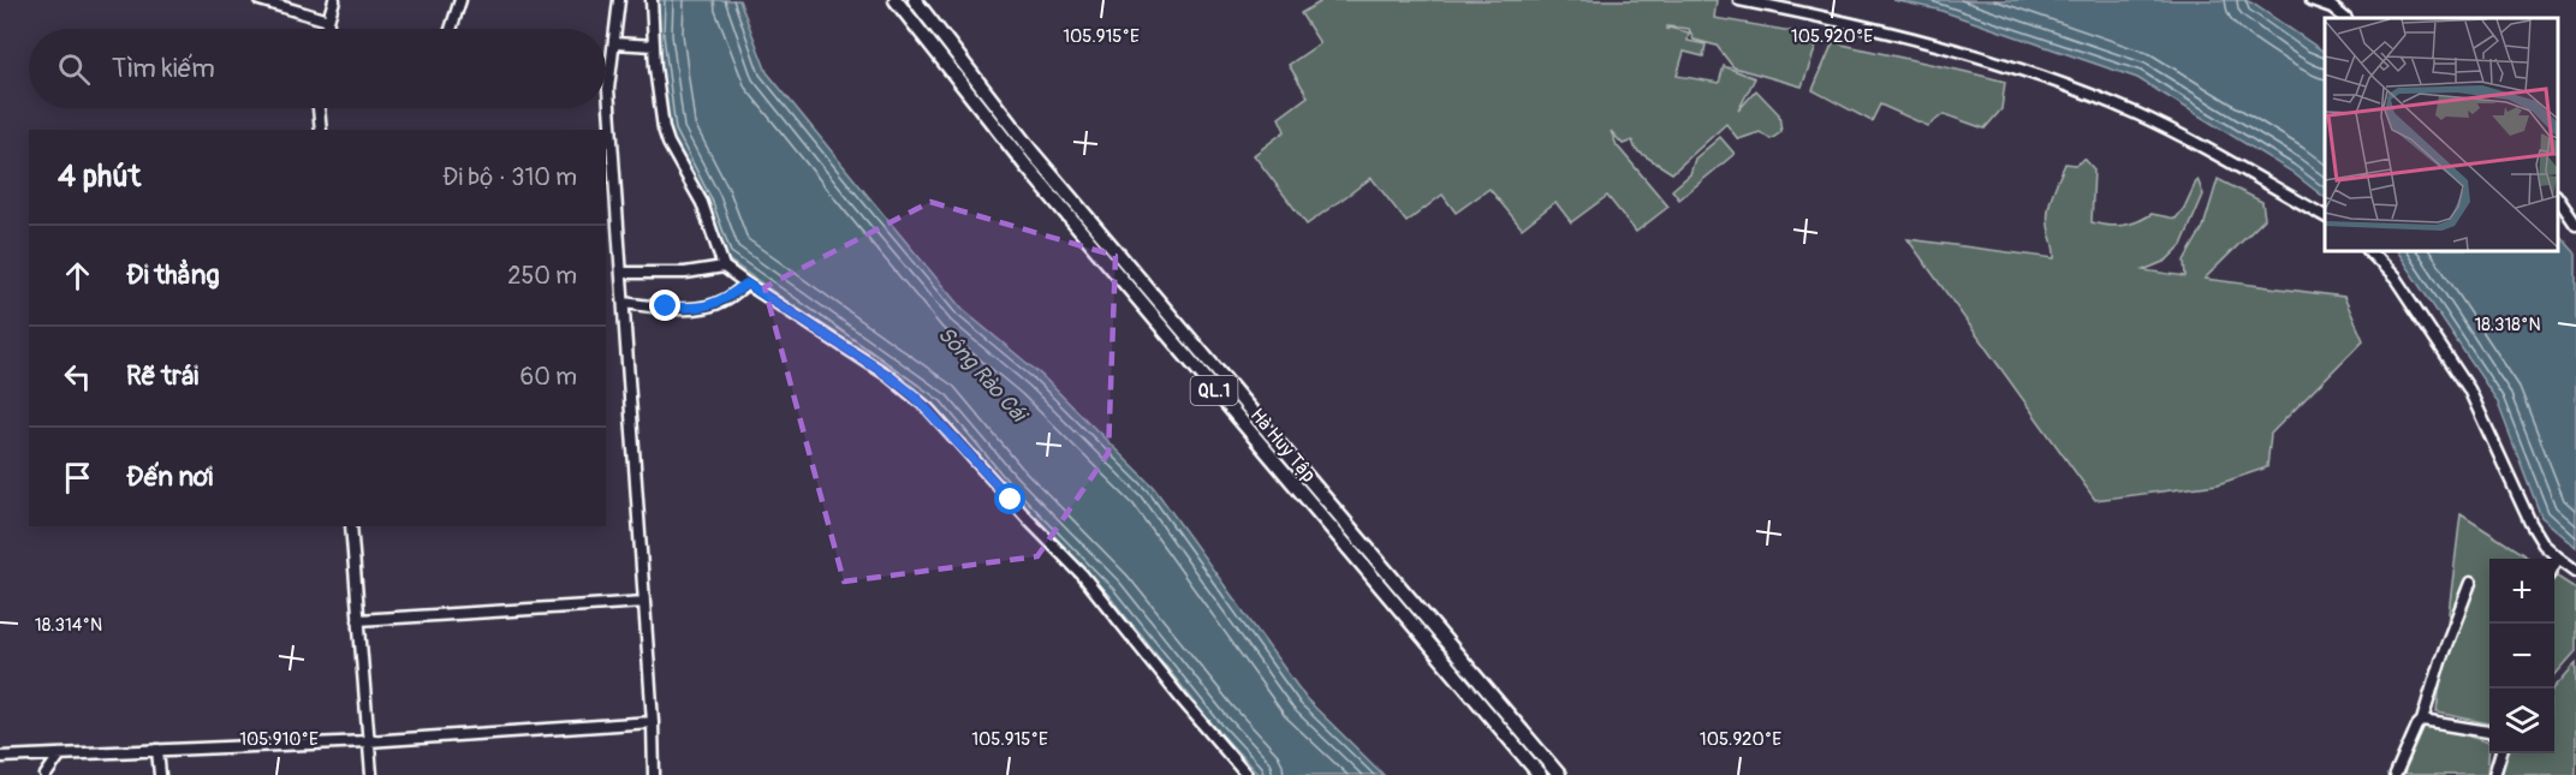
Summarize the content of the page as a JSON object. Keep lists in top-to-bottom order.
{
  "streets": {
    "main road": ["QL.1", "Hà Huy Tập"]
  },
  "water": ["Sông Rào Cái"],
  "page": {
    "search": "Tìm kiếm",
    "heading": ["4 phút", "Đi bộ · 310 m"],
    "list": [
      ["Đi thẳng", "250 m"],
      ["Rẽ trái", "60 m"],
      "Đến nơi"
    ],
    "map_buttons": ["+", "−"]
  },
  "coordinates": [
    "105.915°E",
    "105.920°E",
    "18.318°N",
    "18.314°N",
    "105.910°E"
  ]
}
